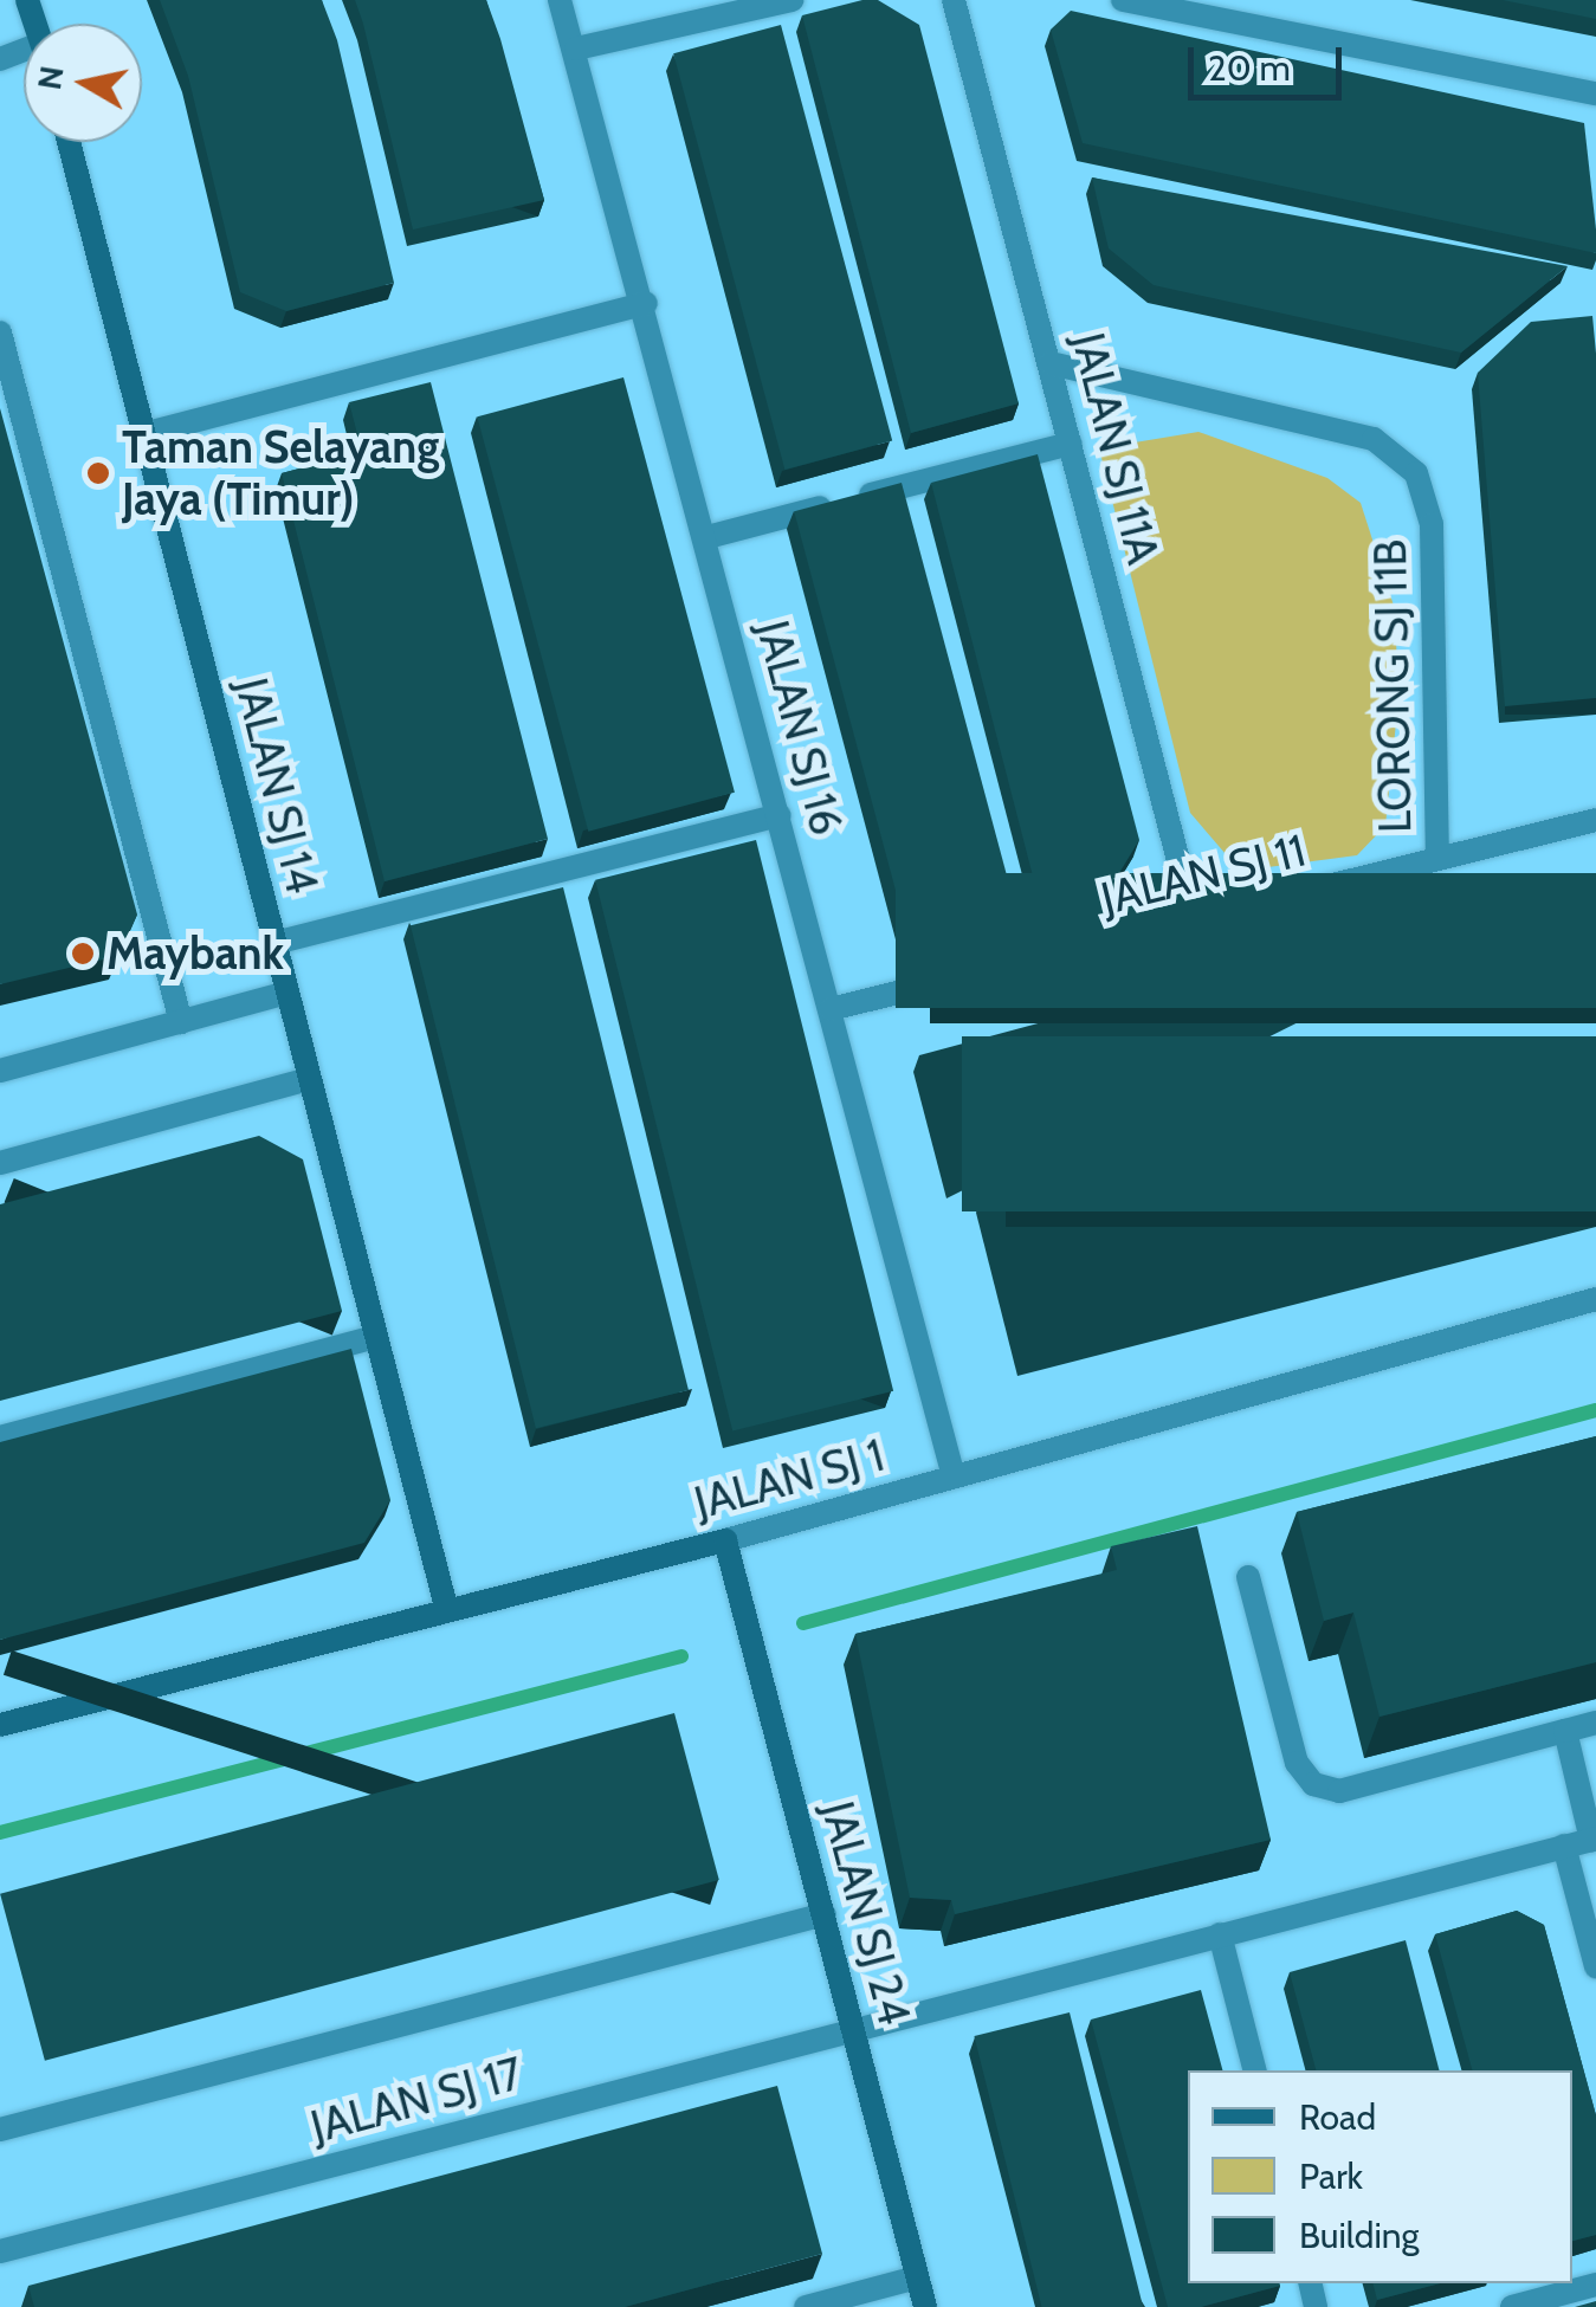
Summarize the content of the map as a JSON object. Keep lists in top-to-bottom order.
{
  "streets": {
    "street": [
      "JALAN SJ 11A",
      "LORONG SJ 11B",
      "JALAN SJ 16",
      "JALAN SJ 14",
      "JALAN SJ 11",
      "JALAN SJ 1",
      "JALAN SJ 24",
      "JALAN SJ 17"
    ]
  },
  "crossings": [
    ["JALAN SJ 11A", "LORONG SJ 11B"],
    ["JALAN SJ 11A", "JALAN SJ 11"],
    ["LORONG SJ 11B", "JALAN SJ 11"],
    ["JALAN SJ 16", "JALAN SJ 11"],
    ["JALAN SJ 16", "JALAN SJ 1"],
    ["JALAN SJ 14", "JALAN SJ 1"],
    ["JALAN SJ 1", "JALAN SJ 24"],
    ["JALAN SJ 24", "JALAN SJ 17"]
  ],
  "places": ["Taman Selayang Jaya (Timur)", "Maybank"],
  "legend": ["Road", "Park", "Building"],
  "scale_bar": "20 m",
  "north": "left"
}
